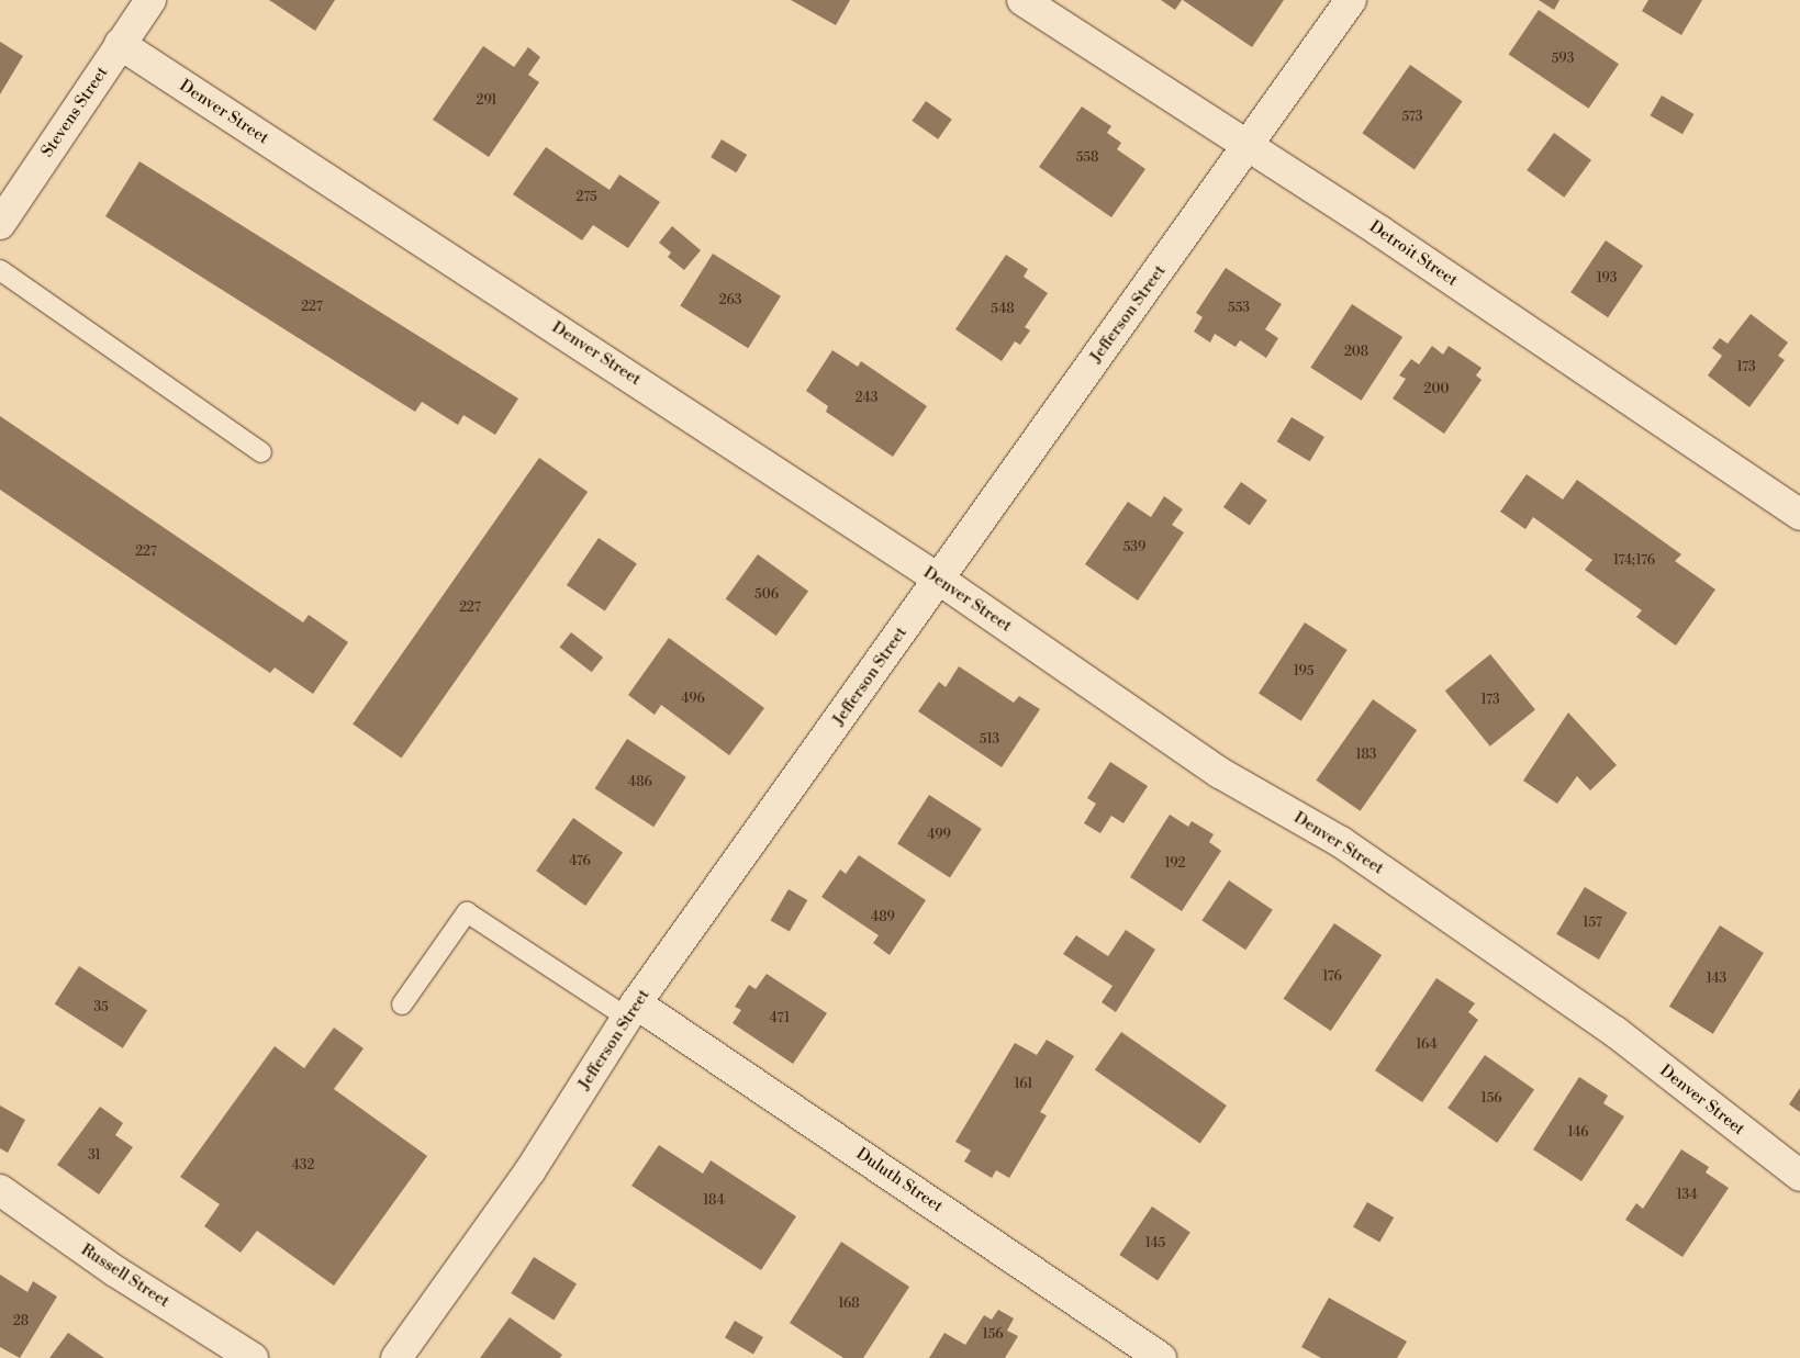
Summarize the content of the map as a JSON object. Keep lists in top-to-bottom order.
{
  "streets": {
    "street": [
      "Stevens Street",
      "Denver Street",
      "Detroit Street",
      "Jefferson Street",
      "Duluth Street",
      "Russell Street"
    ]
  },
  "crossings": [
    ["Stevens Street", "Denver Street"],
    ["Denver Street", "Jefferson Street"],
    ["Detroit Street", "Jefferson Street"],
    ["Jefferson Street", "Duluth Street"]
  ],
  "house_numbers": [
    "593",
    "291",
    "573",
    "558",
    "275",
    "193",
    "263",
    "227",
    "553",
    "548",
    "208",
    "173",
    "200",
    "243",
    "539",
    "227",
    "174;176",
    "506",
    "227",
    "195",
    "496",
    "173",
    "513",
    "183",
    "486",
    "499",
    "476",
    "192",
    "489",
    "157",
    "176",
    "143",
    "35",
    "471",
    "164",
    "161",
    "156",
    "146",
    "31",
    "432",
    "134",
    "184",
    "145",
    "168",
    "28",
    "156"
  ]
}
